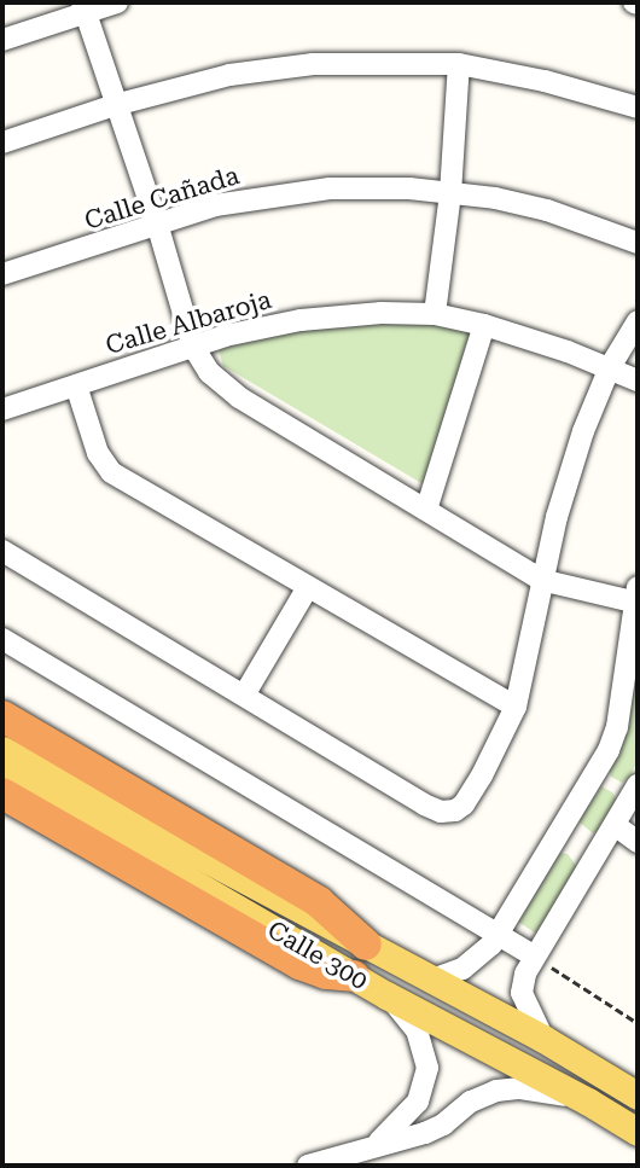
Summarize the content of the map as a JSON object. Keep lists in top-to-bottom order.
{
  "streets": {
    "main road": ["Calle 300"],
    "street": ["Calle Cañada", "Calle Albaroja"]
  }
}
